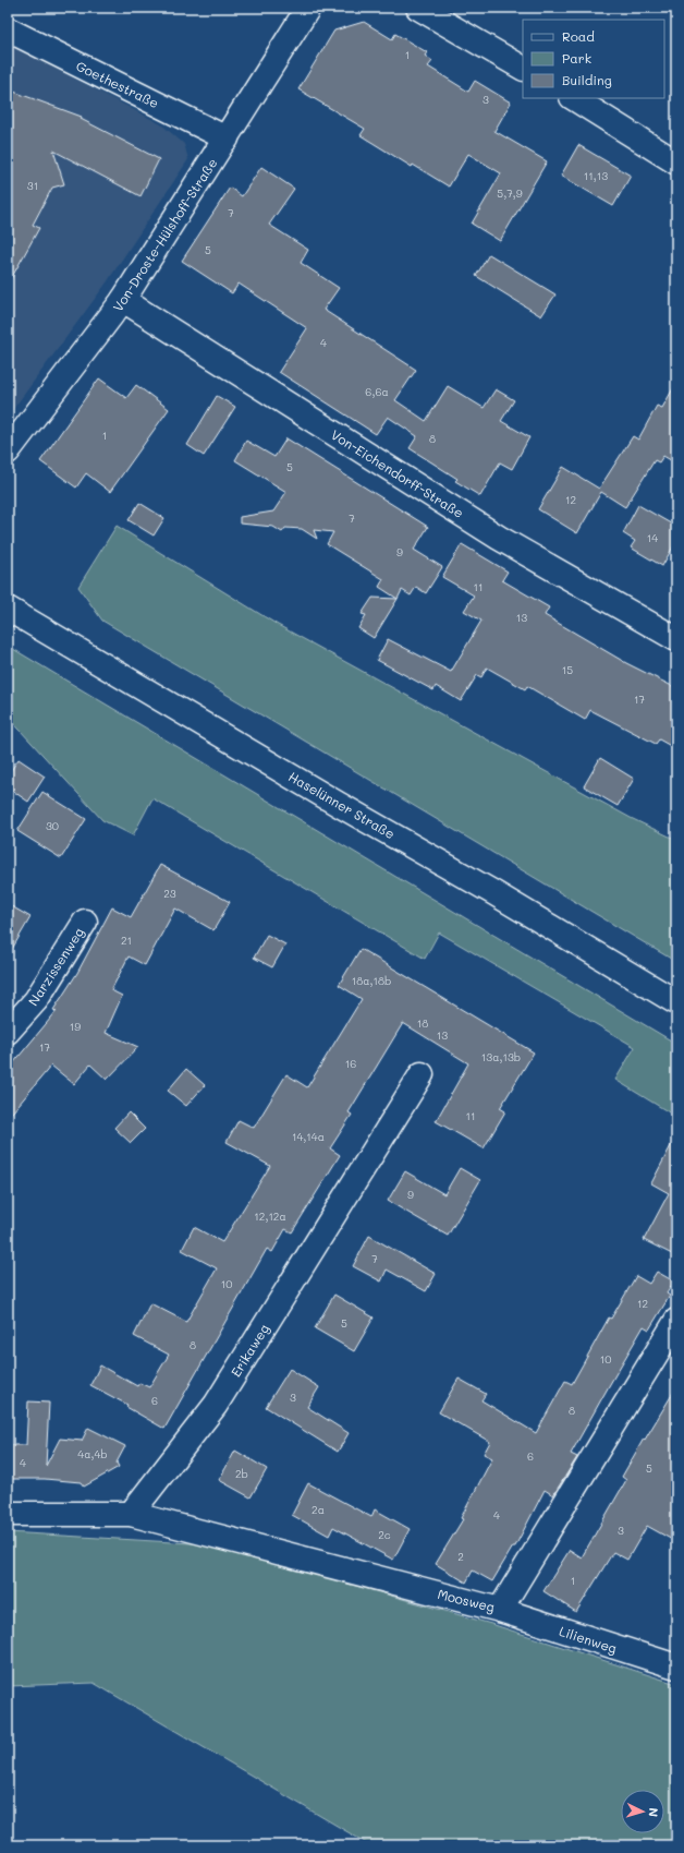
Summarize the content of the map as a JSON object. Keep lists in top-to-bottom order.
{
  "streets": {
    "street": [
      "Goethestraße",
      "Von-Droste-Hülshoff-Straße",
      "Von-Eichendorff-Straße",
      "Haselünner Straße",
      "Narzissenweg",
      "Erikaweg",
      "Moosweg",
      "Lilienweg"
    ]
  },
  "crossings": [
    ["Goethestraße", "Von-Droste-Hülshoff-Straße"],
    ["Von-Droste-Hülshoff-Straße", "Von-Eichendorff-Straße"],
    ["Erikaweg", "Moosweg"],
    ["Moosweg", "Lilienweg"]
  ],
  "house_numbers": [
    "1",
    "3",
    "11,13",
    "31",
    "5,7,9",
    "7",
    "5",
    "4",
    "6,6a",
    "1",
    "8",
    "5",
    "12",
    "7",
    "14",
    "9",
    "11",
    "13",
    "15",
    "17",
    "30",
    "23",
    "21",
    "18a,18b",
    "18",
    "19",
    "13",
    "17",
    "13a,13b",
    "16",
    "11",
    "14,14a",
    "9",
    "12,12a",
    "7",
    "10",
    "12",
    "5",
    "8",
    "10",
    "3",
    "6",
    "8",
    "4a,4b",
    "6",
    "4",
    "5",
    "2b",
    "2a",
    "4",
    "3",
    "2c",
    "2",
    "1"
  ],
  "legend": ["Road", "Park", "Building"],
  "north": "right"
}
